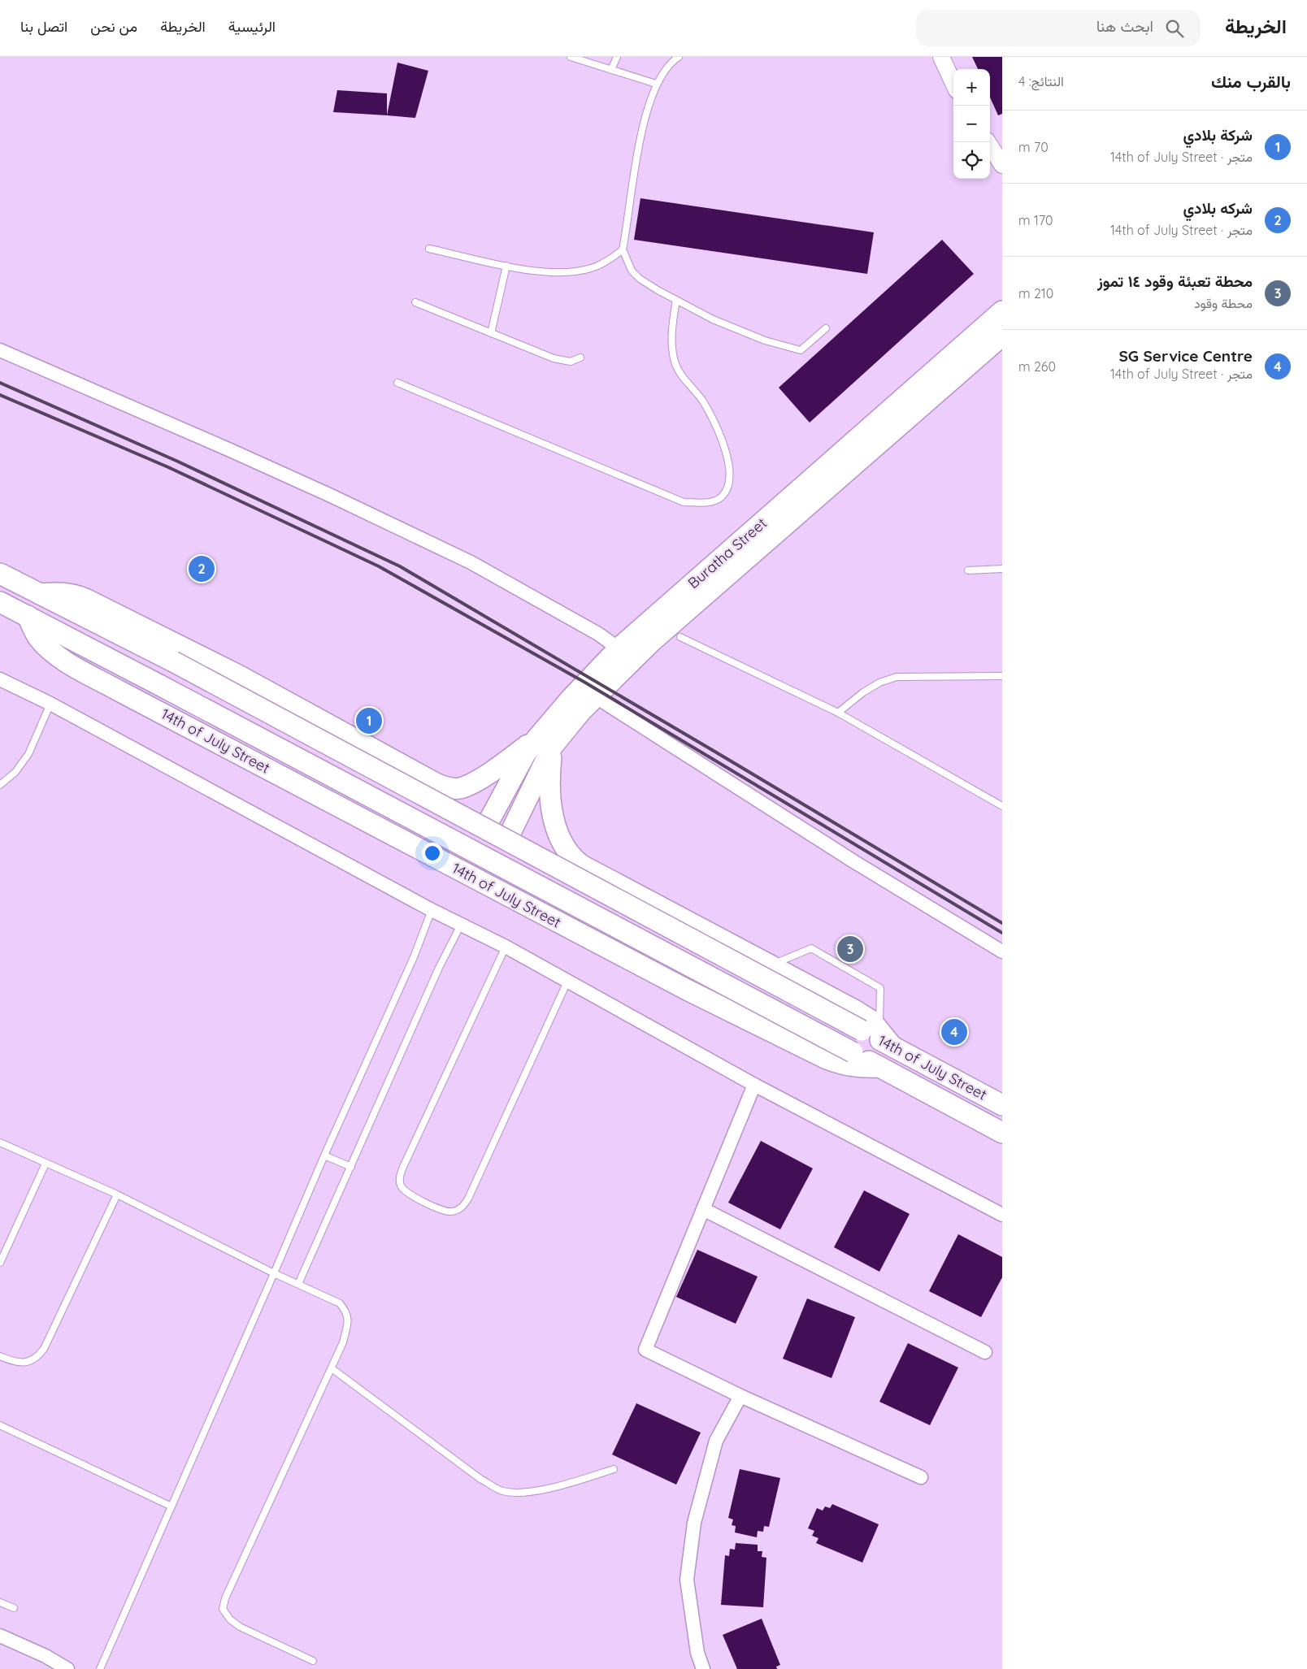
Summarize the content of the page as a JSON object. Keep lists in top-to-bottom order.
{
  "streets": {
    "main road": ["Buratha Street", "14th of July Street"]
  },
  "page": {
    "header": "الخريطة",
    "search": "ابحث هنا",
    "nav": [
      "الرئيسية",
      "الخريطة",
      "من نحن",
      "اتصل بنا"
    ],
    "heading": ["بالقرب منك", "النتائج: 4"],
    "map_buttons": ["+", "−"],
    "list": [
      {
        "mark": "1",
        "name": "شركة بلادي",
        "note": "متجر · 14th of July Street",
        "value": "70 m"
      },
      {
        "mark": "2",
        "name": "شركه بلادي",
        "note": "متجر · 14th of July Street",
        "value": "170 m"
      },
      {
        "mark": "3",
        "name": "محطة تعبئة وقود ١٤ تموز",
        "note": "محطة وقود",
        "value": "210 m"
      },
      {
        "mark": "4",
        "name": "SG Service Centre",
        "note": "متجر · 14th of July Street",
        "value": "260 m"
      }
    ],
    "pins": [
      "2",
      "1",
      "3",
      "4"
    ]
  }
}
